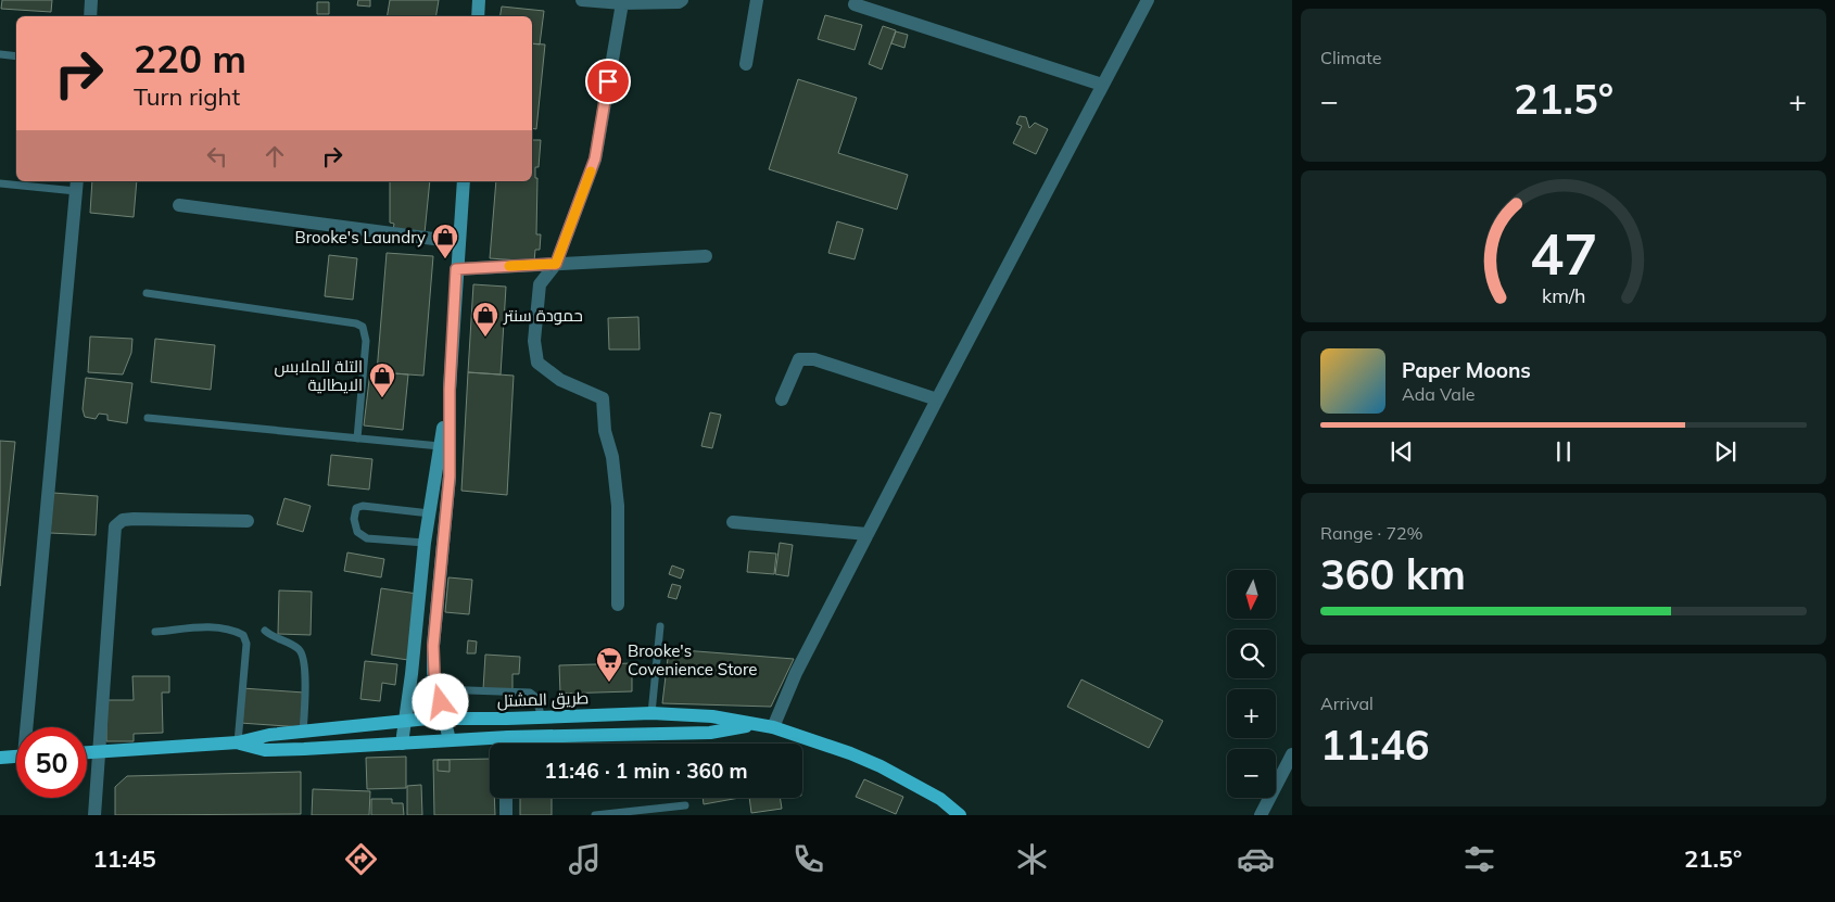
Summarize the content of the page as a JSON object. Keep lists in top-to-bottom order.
{
  "streets": {
    "main road": ["طريق المشتل"]
  },
  "places": {
    "shop": ["Brooke's Laundry", "حمودة سنتر", "التلة للملابس الايطالية"],
    "supermarket": ["Brooke's Covenience Store"]
  },
  "north": "bottom",
  "page": {
    "tile": [
      "Climate",
      ["Range · 72%", "360 km"],
      ["Arrival", "11:46"]
    ],
    "turn": ["220 m", "Turn right"],
    "heat": ["−", "21.5°", "+"],
    "song": ["Paper Moons", "Ada Vale"],
    "map_buttons": ["+", "−"],
    "limit": "50",
    "trip": "11:46 · 1 min · 360 m",
    "tabs": ["11:45", "21.5°"],
    "gauge": ["47", "km/h"]
  }
}
